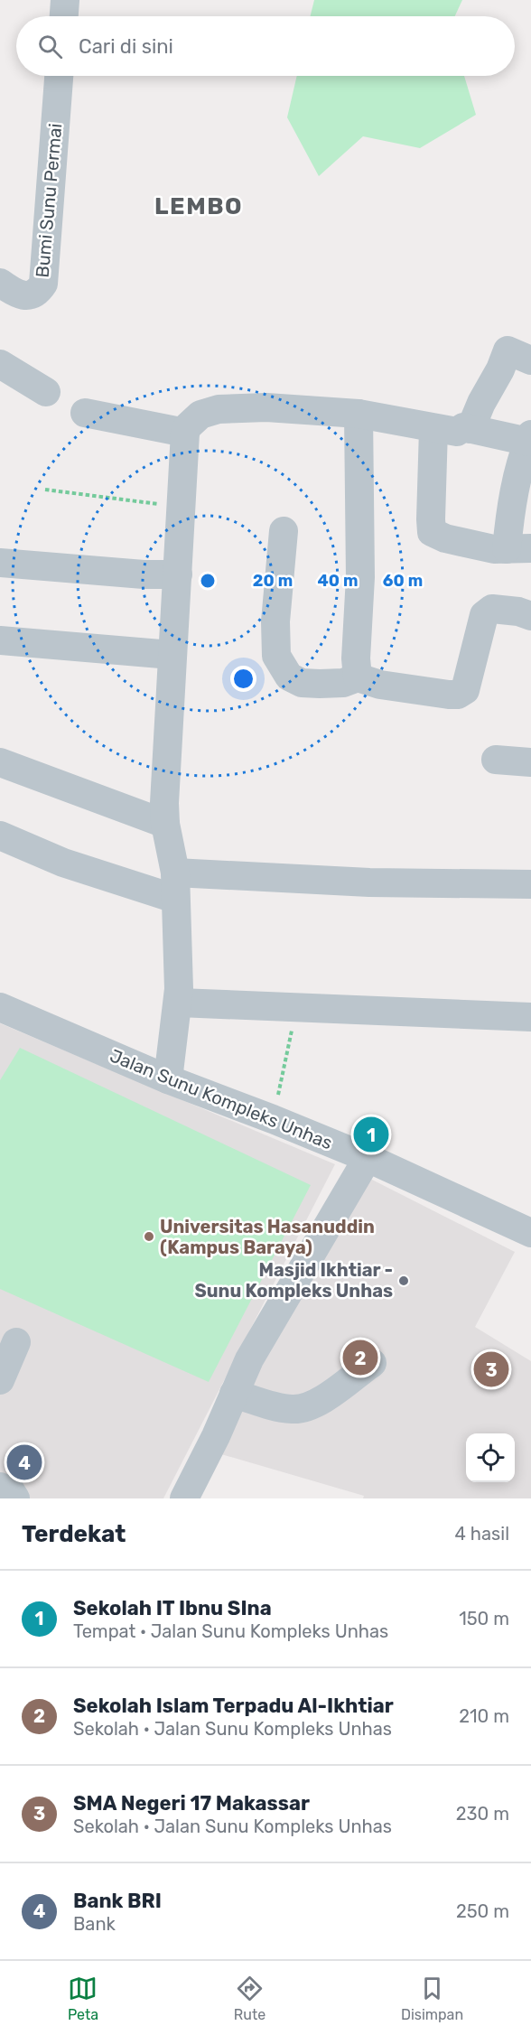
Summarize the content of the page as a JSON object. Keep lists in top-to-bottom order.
{
  "streets": {
    "street": ["Bumi Sunu Permai", "Jalan Sunu Kompleks Unhas"]
  },
  "districts": ["LEMBO"],
  "places": ["Universitas Hasanuddin (Kampus Baraya)", "Masjid Ikhtiar - Sunu Kompleks Unhas"],
  "page": {
    "search": "Cari di sini",
    "pins": [
      "1",
      "2",
      "3",
      "4"
    ],
    "heading": ["Terdekat", "4 hasil"],
    "list": [
      {
        "mark": "1",
        "name": "Sekolah IT Ibnu SIna",
        "note": "Tempat · Jalan Sunu Kompleks Unhas",
        "value": "150 m"
      },
      {
        "mark": "2",
        "name": "Sekolah Islam Terpadu Al-Ikhtiar",
        "note": "Sekolah · Jalan Sunu Kompleks Unhas",
        "value": "210 m"
      },
      {
        "mark": "3",
        "name": "SMA Negeri 17 Makassar",
        "note": "Sekolah · Jalan Sunu Kompleks Unhas",
        "value": "230 m"
      },
      {
        "mark": "4",
        "name": "Bank BRI",
        "note": "Bank",
        "value": "250 m"
      }
    ],
    "nav": ["Peta", "Rute", "Disimpan"]
  },
  "rings": ["20 m", "40 m", "60 m"]
}
